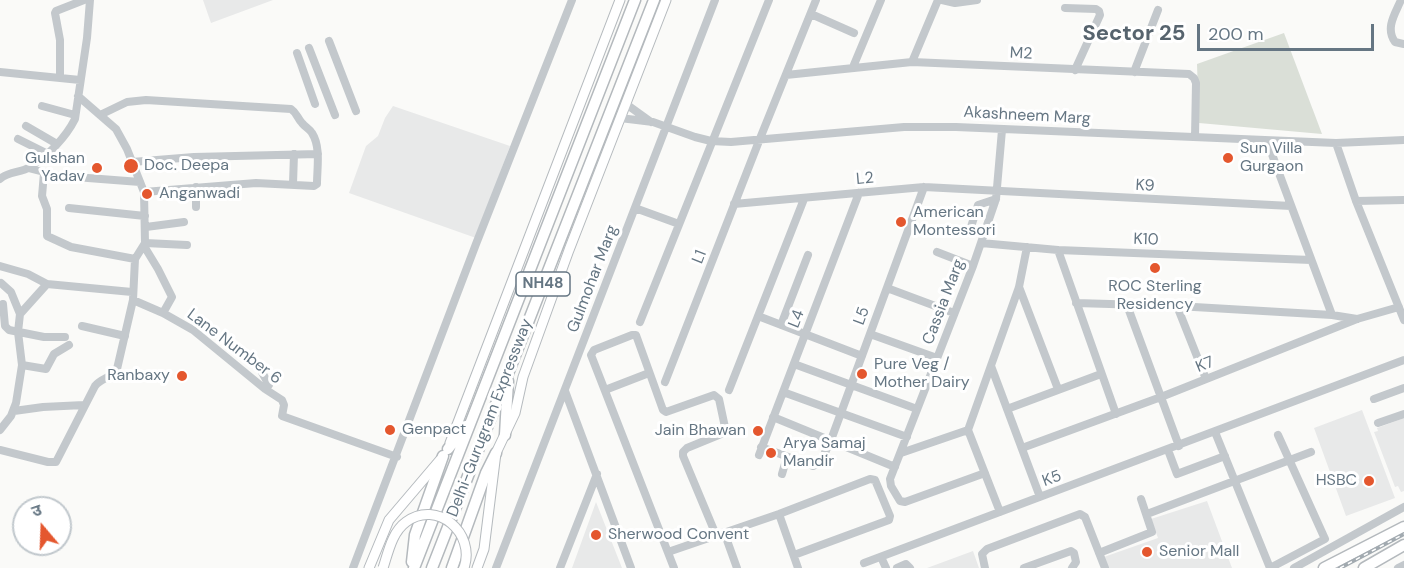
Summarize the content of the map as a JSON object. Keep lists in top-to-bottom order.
{
  "streets": {
    "highway": ["NH48", "Delhi-Gurugram Expressway"],
    "street": [
      "M2",
      "Akashneem Marg",
      "L2",
      "K9",
      "K10",
      "L1",
      "Gulmohar Marg",
      "Cassia Marg",
      "L5",
      "L4",
      "Lane Number 6",
      "K7",
      "K5"
    ]
  },
  "crossings": [
    ["M2", "Akashneem Marg"],
    ["M2", "L1"],
    ["Akashneem Marg", "L1"],
    ["Akashneem Marg", "Gulmohar Marg"],
    ["Akashneem Marg", "Cassia Marg"],
    ["L2", "K9"],
    ["L2", "L1"],
    ["L2", "Cassia Marg"],
    ["L2", "L5"],
    ["L2", "L4"],
    ["K9", "Cassia Marg"],
    ["K10", "Cassia Marg"],
    ["L5", "L4"]
  ],
  "districts": ["Sector 25"],
  "places": [
    "Sun Villa Gurgaon",
    "Doc. Deepa",
    "Gulshan Yadav",
    "Anganwadi",
    "American Montessori",
    "ROC Sterling Residency",
    "Pure Veg / Mother Dairy",
    "Ranbaxy",
    "Genpact",
    "Jain Bhawan",
    "Arya Samaj Mandir",
    "HSBC",
    "Sherwood Convent",
    "Senior Mall"
  ],
  "scale_bar": "200 m",
  "north": "top"
}
